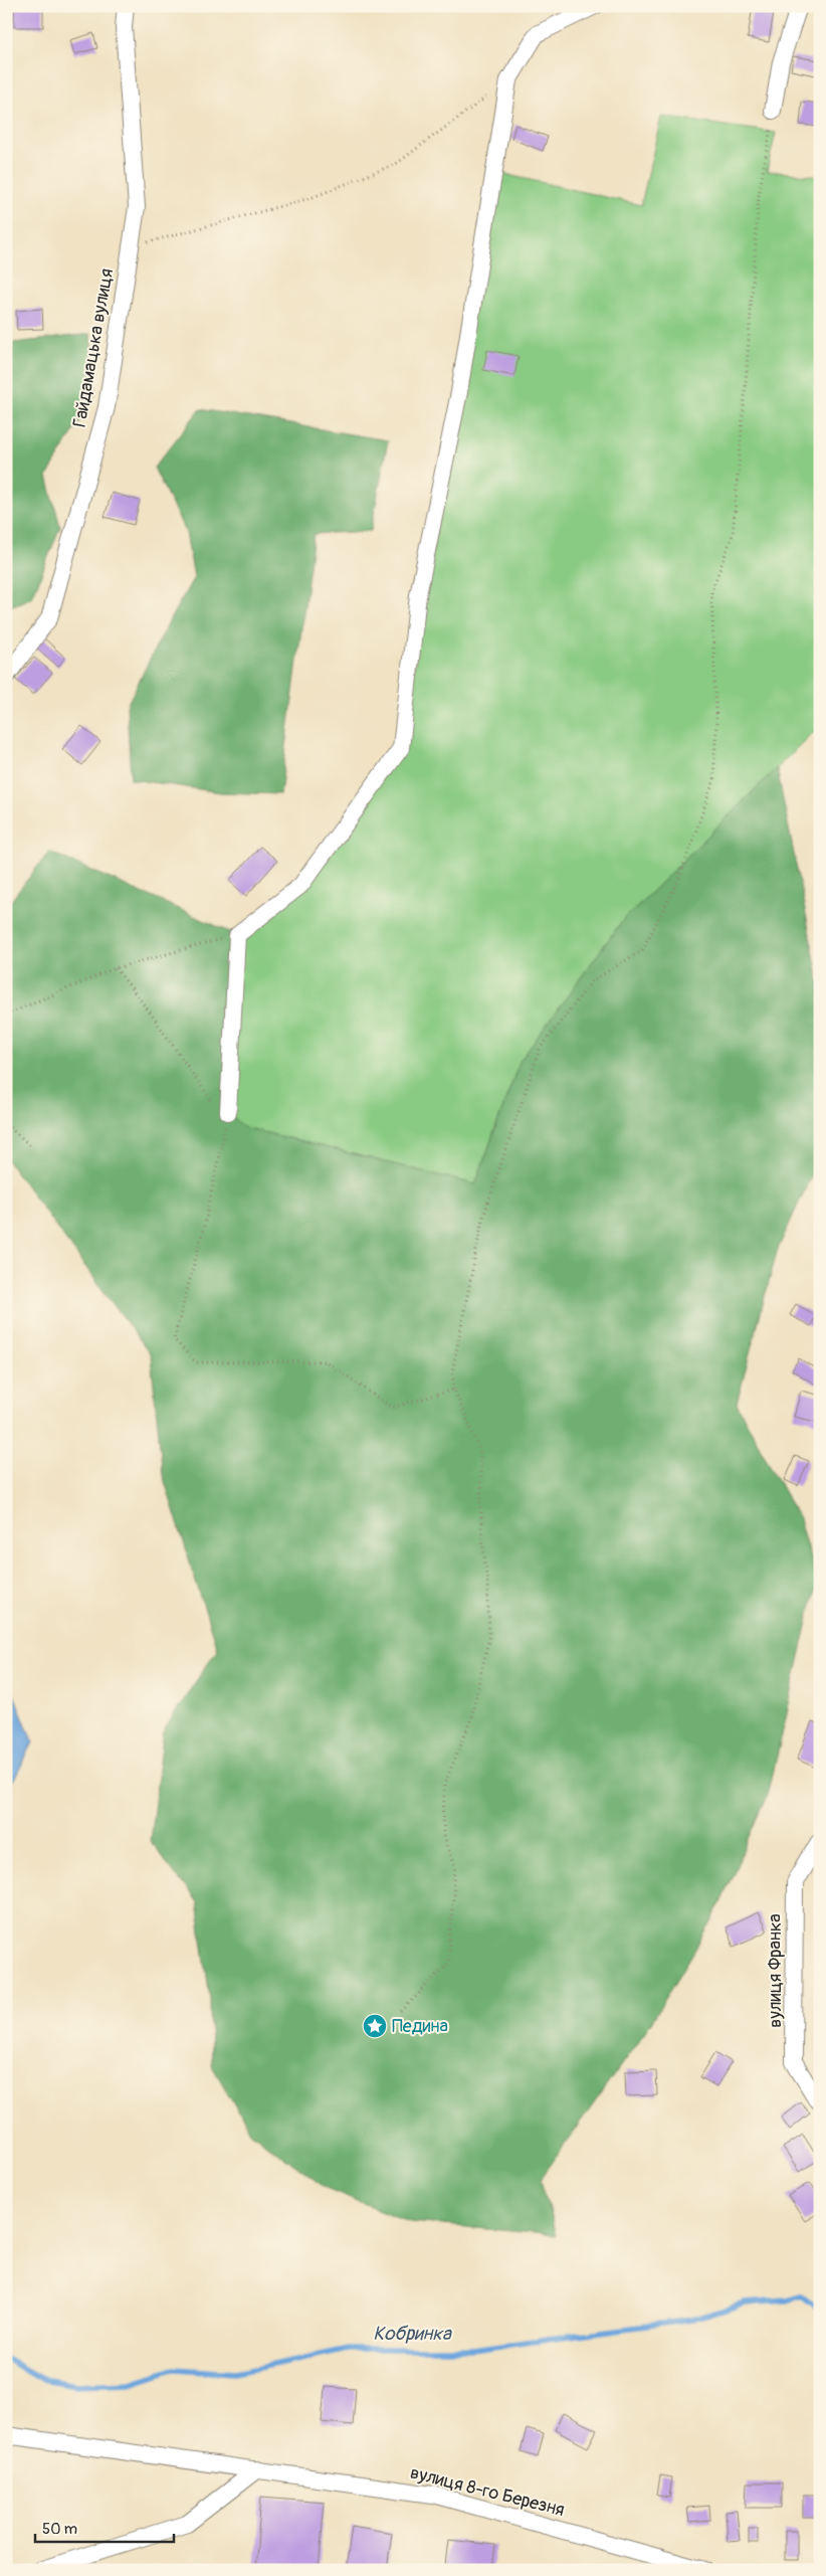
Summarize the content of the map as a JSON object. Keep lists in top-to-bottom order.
{
  "streets": {
    "street": ["Гайдамацька вулиця", "вулиця Франка", "вулиця 8-го Березня"]
  },
  "water": ["Кобринка"],
  "places": {
    "place": ["Педина"]
  },
  "scale_bar": "50 m"
}
